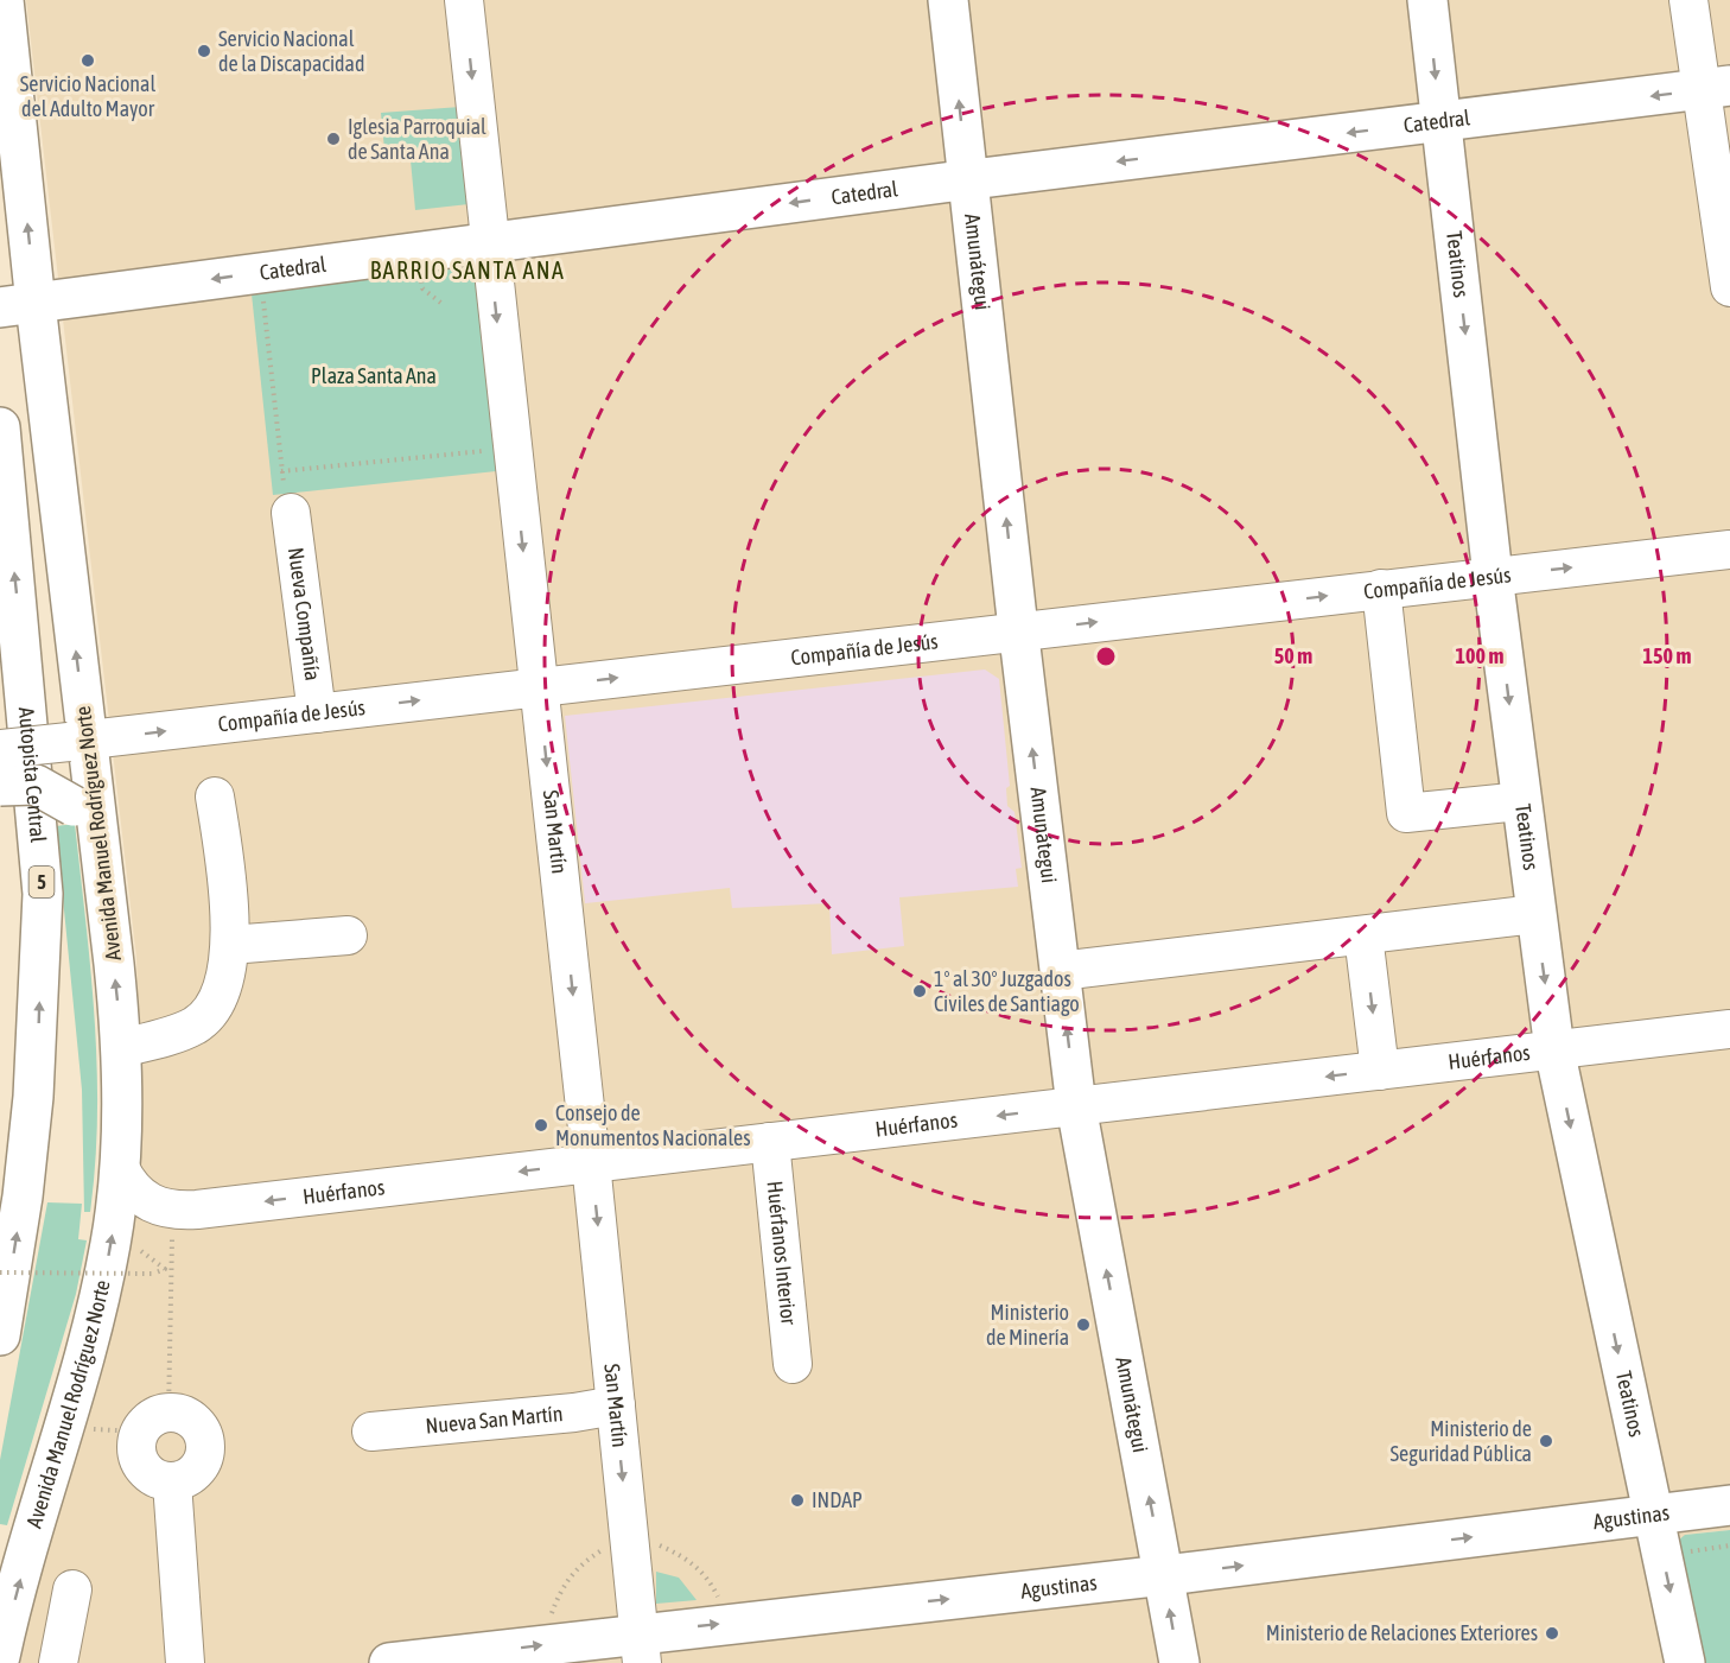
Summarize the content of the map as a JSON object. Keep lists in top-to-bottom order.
{
  "streets": {
    "main road": [
      "Catedral",
      "Amunátegui",
      "Teatinos",
      "Autopista Central",
      "Avenida Manuel Rodríguez Norte",
      "5",
      "Agustinas"
    ],
    "street": [
      "Compañía de Jesús",
      "Nueva Compañía",
      "San Martín",
      "Huérfanos",
      "Huérfanos Interior",
      "Nueva San Martín"
    ]
  },
  "crossings": [
    ["Catedral", "Amunátegui"],
    ["Catedral", "Teatinos"],
    ["Catedral", "San Martín"],
    ["Catedral", "Avenida Manuel Rodríguez Norte"],
    ["Amunátegui", "Compañía de Jesús"],
    ["Amunátegui", "Huérfanos"],
    ["Amunátegui", "Agustinas"],
    ["Teatinos", "Compañía de Jesús"],
    ["Teatinos", "Huérfanos"],
    ["Teatinos", "Agustinas"],
    ["Compañía de Jesús", "Nueva Compañía"],
    ["Compañía de Jesús", "San Martín"],
    ["Compañía de Jesús", "Avenida Manuel Rodríguez Norte"],
    ["San Martín", "Huérfanos"],
    ["San Martín", "Nueva San Martín"],
    ["San Martín", "Agustinas"],
    ["Avenida Manuel Rodríguez Norte", "Huérfanos"],
    ["Huérfanos", "Huérfanos Interior"]
  ],
  "one_way": [
    "Catedral",
    "Amunátegui",
    "Teatinos",
    "Compañía de Jesús",
    "Autopista Central",
    "San Martín",
    "Avenida Manuel Rodríguez Norte",
    "Agustinas"
  ],
  "districts": ["BARRIO SANTA ANA"],
  "parks": ["Plaza Santa Ana"],
  "places": [
    "Servicio Nacional de la Discapacidad",
    "Servicio Nacional del Adulto Mayor",
    "Iglesia Parroquial de Santa Ana",
    "1° al 30° Juzgados Civiles de Santiago",
    "Consejo de Monumentos Nacionales",
    "Ministerio de Minería",
    "Ministerio de Seguridad Pública",
    "INDAP",
    "Ministerio de Relaciones Exteriores"
  ],
  "rings": ["50 m", "100 m", "150 m"]
}
